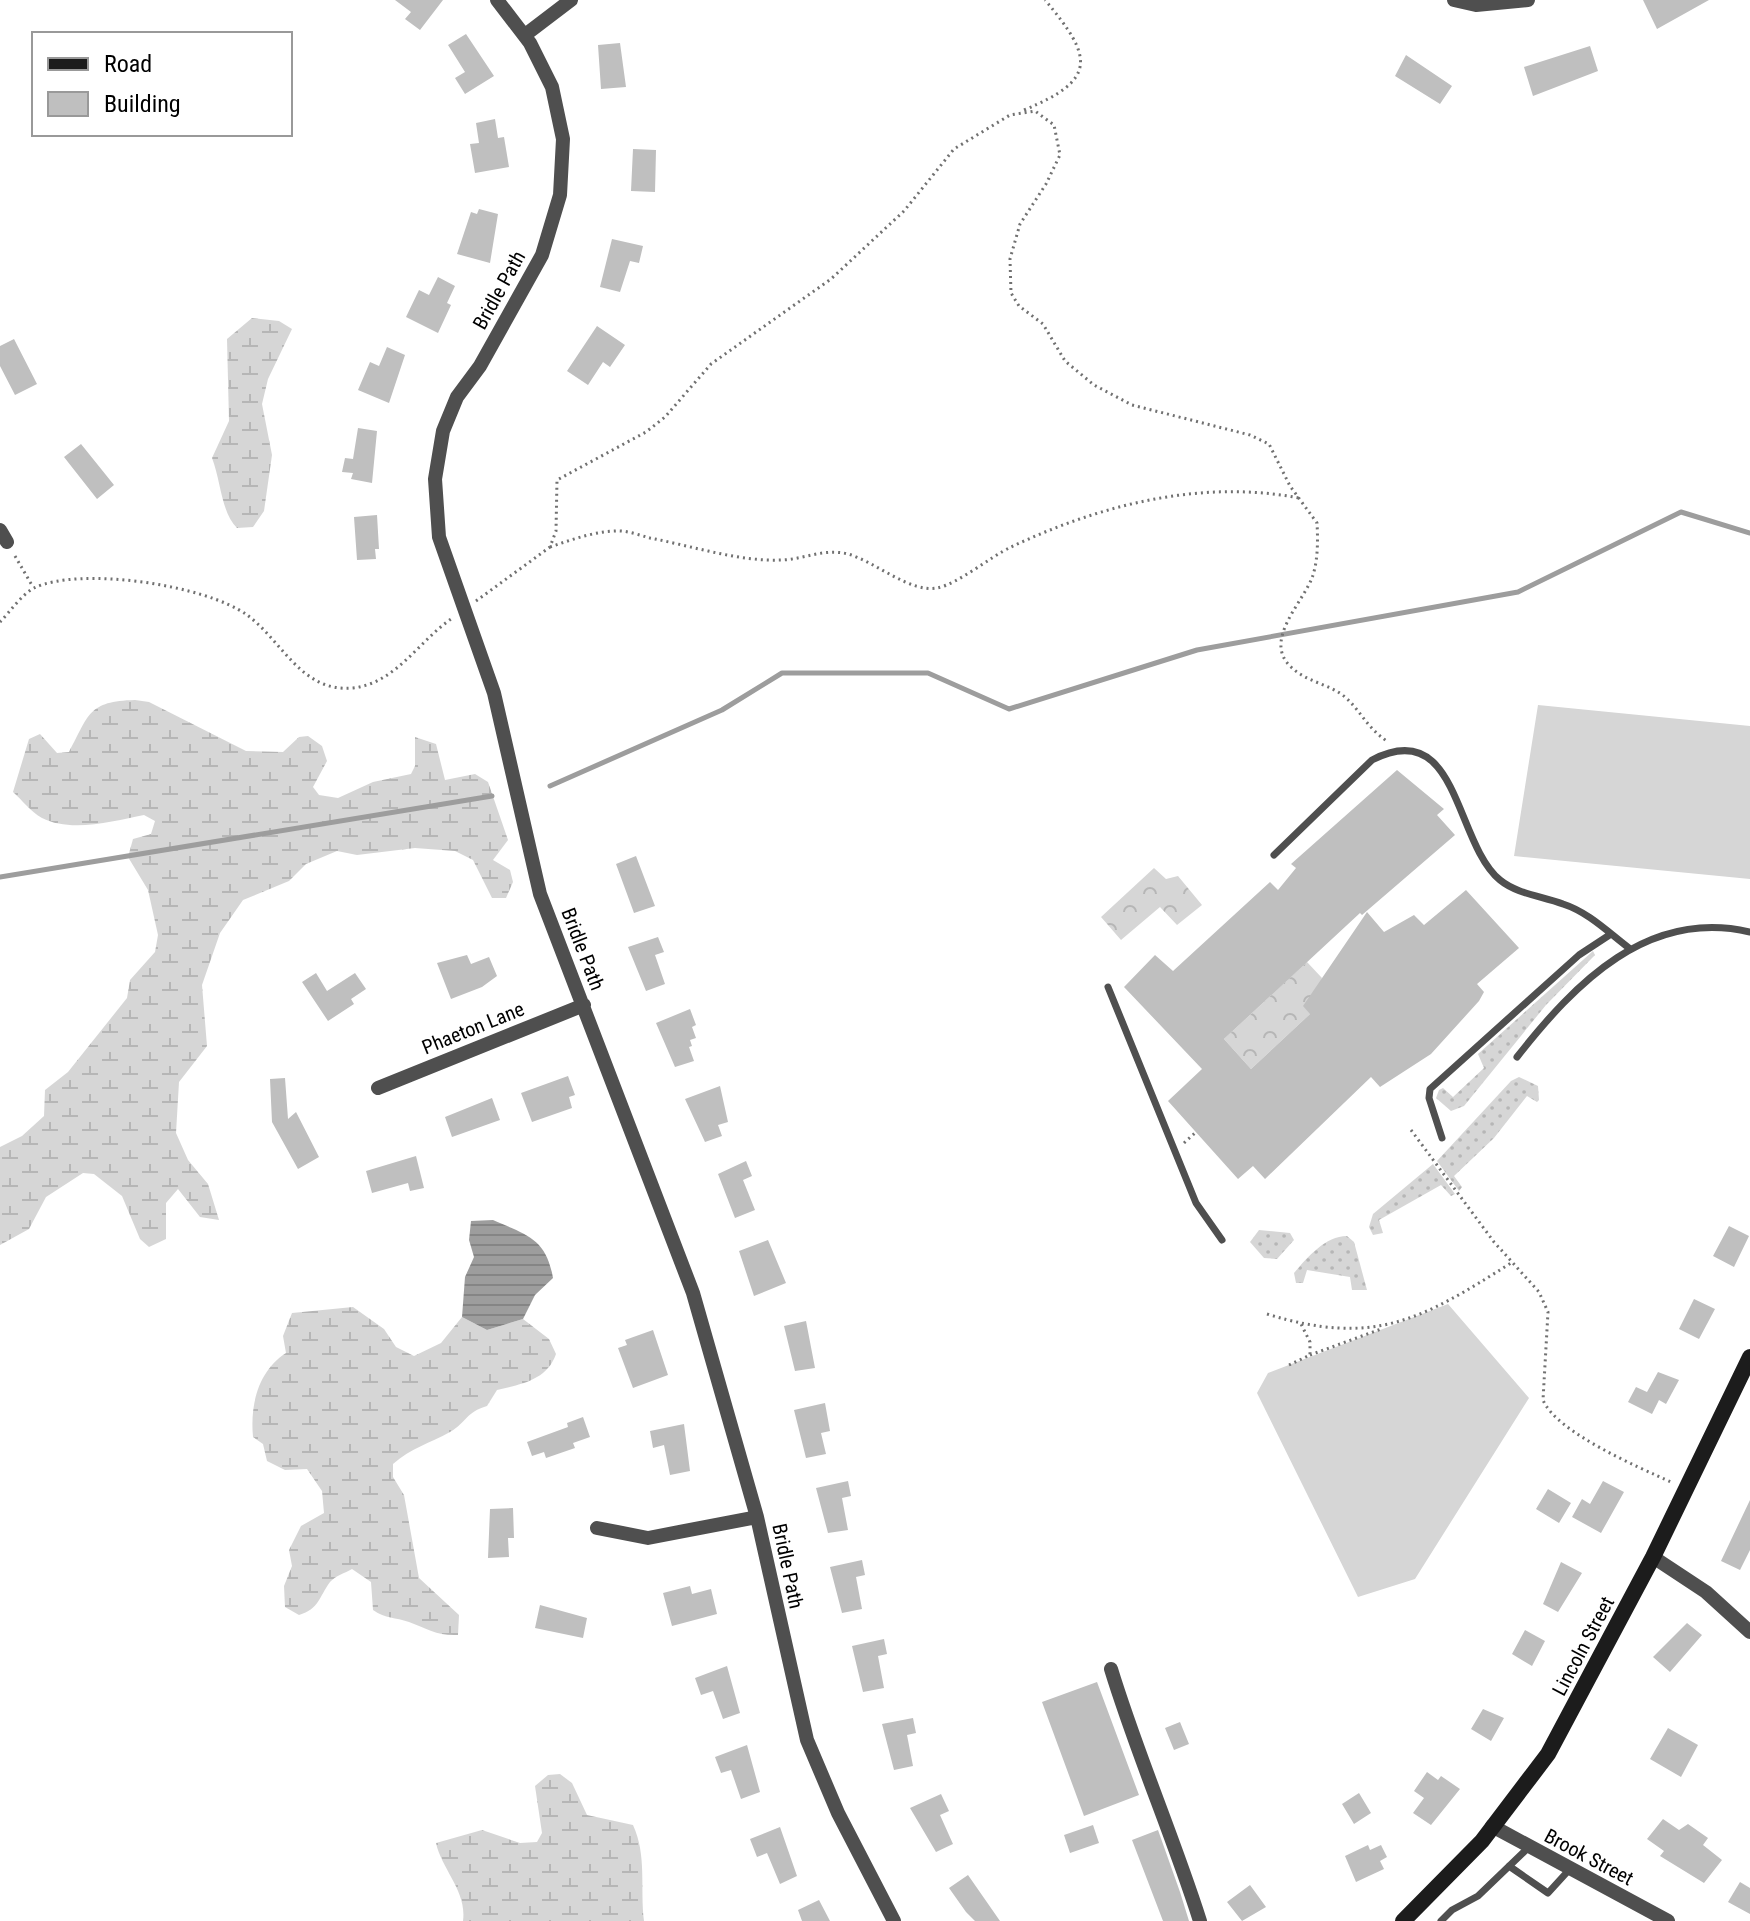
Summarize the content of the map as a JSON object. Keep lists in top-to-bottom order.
{
  "streets": {
    "main road": ["Lincoln Street"],
    "street": ["Bridle Path", "Phaeton Lane", "Brook Street"]
  },
  "crossings": [
    ["Bridle Path", "Phaeton Lane"],
    ["Lincoln Street", "Brook Street"]
  ],
  "legend": ["Road", "Building"]
}
